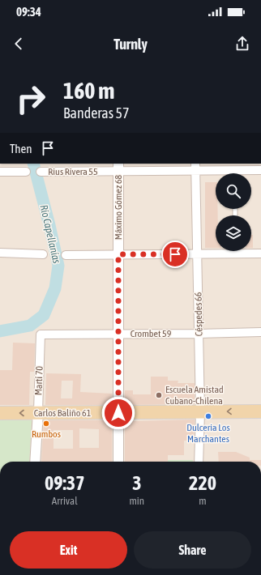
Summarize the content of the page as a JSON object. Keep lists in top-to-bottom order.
{
  "streets": {
    "main road": ["Carlos Baliño 61"],
    "street": [
      "Rius Rivera 55",
      "Máximo Gómez 68",
      "Céspedes 66",
      "Crombet 59",
      "Martí 70"
    ]
  },
  "crossings": [
    ["Rius Rivera 55", "Máximo Gómez 68"],
    ["Rius Rivera 55", "Céspedes 66"],
    ["Máximo Gómez 68", "Crombet 59"],
    ["Máximo Gómez 68", "Carlos Baliño 61"],
    ["Céspedes 66", "Crombet 59"],
    ["Céspedes 66", "Carlos Baliño 61"],
    ["Crombet 59", "Martí 70"],
    ["Martí 70", "Carlos Baliño 61"]
  ],
  "one_way": ["Carlos Baliño 61"],
  "water": ["Río Capellanías"],
  "places": ["Escuela Amistad Cubano-Chilena", "Dulceria Los Marchantes", "Rumbos"],
  "page": {
    "status": "09:34",
    "header": "Turnly",
    "turn": ["160 m", "Banderas 57"],
    "then": "Then",
    "eta": [
      "09:37",
      "Arrival",
      "3",
      "min",
      "220",
      "m"
    ],
    "buttons": ["Exit", "Share"]
  }
}
